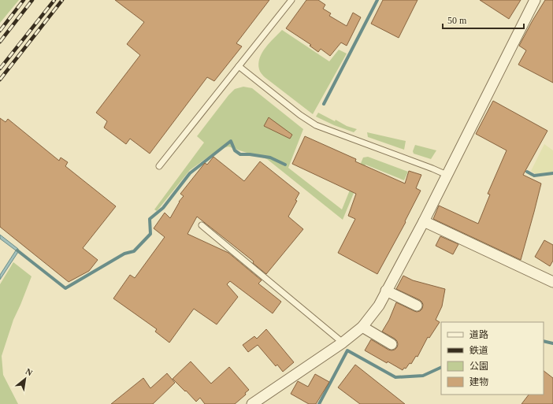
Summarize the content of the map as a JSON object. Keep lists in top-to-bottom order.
{
  "legend": [
    "道路",
    "鉄道",
    "公園",
    "建物"
  ],
  "scale_bar": "50 m",
  "north": "top right"
}
